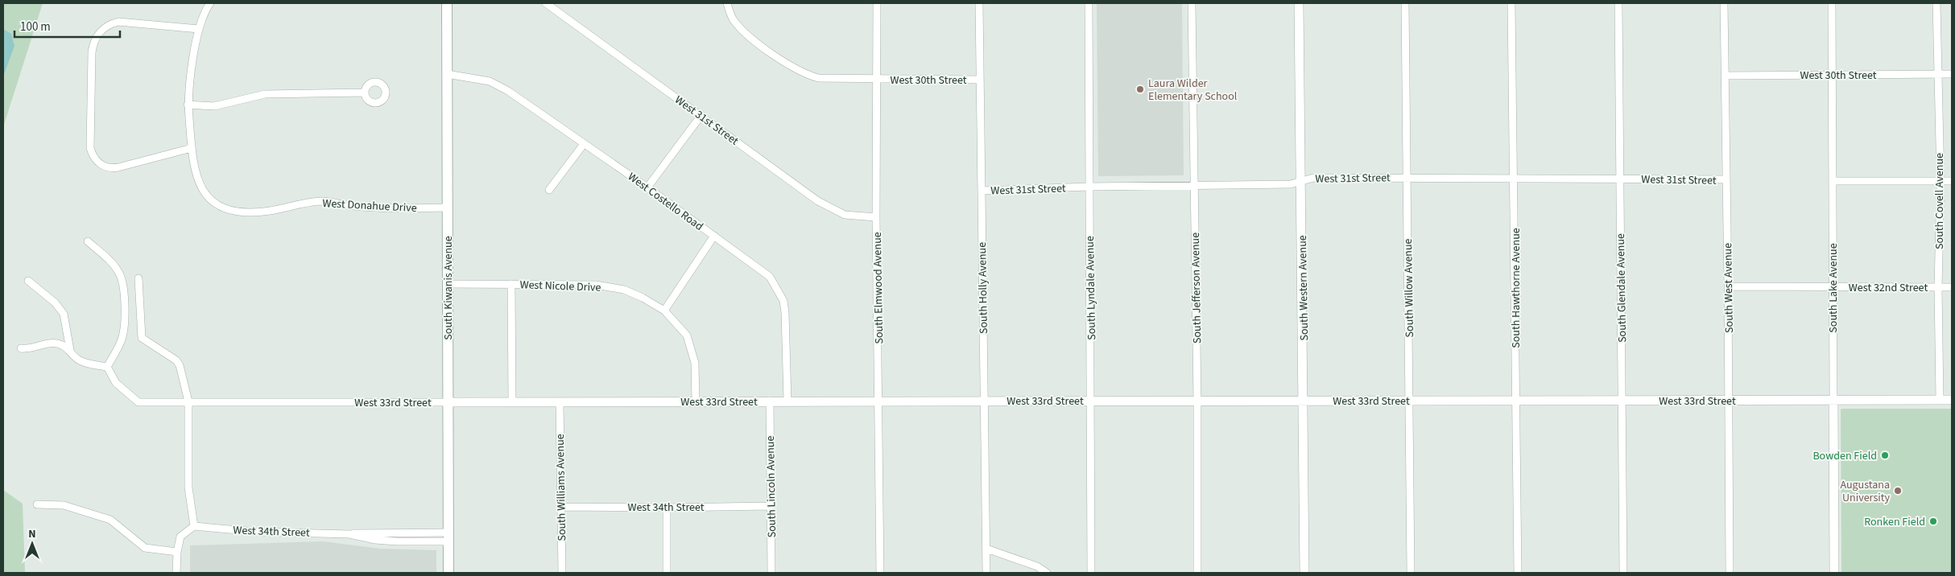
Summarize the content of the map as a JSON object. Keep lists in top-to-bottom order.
{
  "streets": {
    "main road": ["South Kiwanis Avenue"],
    "street": [
      "West 30th Street",
      "West 31st Street",
      "West Costello Road",
      "South Covell Avenue",
      "West Donahue Drive",
      "West Nicole Drive",
      "West 32nd Street",
      "South Elmwood Avenue",
      "South Holly Avenue",
      "South Lyndale Avenue",
      "South Jefferson Avenue",
      "South Western Avenue",
      "South Willow Avenue",
      "South Hawthorne Avenue",
      "South Glendale Avenue",
      "South West Avenue",
      "South Lake Avenue",
      "West 33rd Street",
      "South Lincoln Avenue",
      "South Williams Avenue",
      "West 34th Street"
    ]
  },
  "crossings": [
    ["West 30th Street", "South Covell Avenue"],
    ["West 30th Street", "South Elmwood Avenue"],
    ["West 30th Street", "South Holly Avenue"],
    ["West 30th Street", "South West Avenue"],
    ["West 30th Street", "South Lake Avenue"],
    ["West 31st Street", "South Elmwood Avenue"],
    ["West 31st Street", "South Holly Avenue"],
    ["West 31st Street", "South Lyndale Avenue"],
    ["West 31st Street", "South Jefferson Avenue"],
    ["West 31st Street", "South Western Avenue"],
    ["West 31st Street", "South Willow Avenue"],
    ["West 31st Street", "South Hawthorne Avenue"],
    ["West 31st Street", "South Glendale Avenue"],
    ["West 31st Street", "South West Avenue"],
    ["West Costello Road", "South Kiwanis Avenue"],
    ["West Costello Road", "West 33rd Street"],
    ["South Covell Avenue", "West 32nd Street"],
    ["South Covell Avenue", "West 33rd Street"],
    ["West Donahue Drive", "South Kiwanis Avenue"],
    ["West Nicole Drive", "South Kiwanis Avenue"],
    ["West Nicole Drive", "West 33rd Street"],
    ["West 32nd Street", "South West Avenue"],
    ["West 32nd Street", "South Lake Avenue"],
    ["South Kiwanis Avenue", "West 33rd Street"],
    ["South Kiwanis Avenue", "West 34th Street"],
    ["South Elmwood Avenue", "West 33rd Street"],
    ["South Holly Avenue", "West 33rd Street"],
    ["South Lyndale Avenue", "West 33rd Street"],
    ["South Jefferson Avenue", "West 33rd Street"],
    ["South Western Avenue", "West 33rd Street"],
    ["South Willow Avenue", "West 33rd Street"],
    ["South Hawthorne Avenue", "West 33rd Street"],
    ["South Glendale Avenue", "West 33rd Street"],
    ["South West Avenue", "West 33rd Street"],
    ["South Lake Avenue", "West 33rd Street"],
    ["West 33rd Street", "South Lincoln Avenue"],
    ["West 33rd Street", "South Williams Avenue"],
    ["South Lincoln Avenue", "West 34th Street"],
    ["South Williams Avenue", "West 34th Street"]
  ],
  "places": [
    "Laura Wilder Elementary School",
    "Bowden Field",
    "Augustana University",
    "Ronken Field"
  ],
  "scale_bar": "100 m",
  "north": "top"
}
